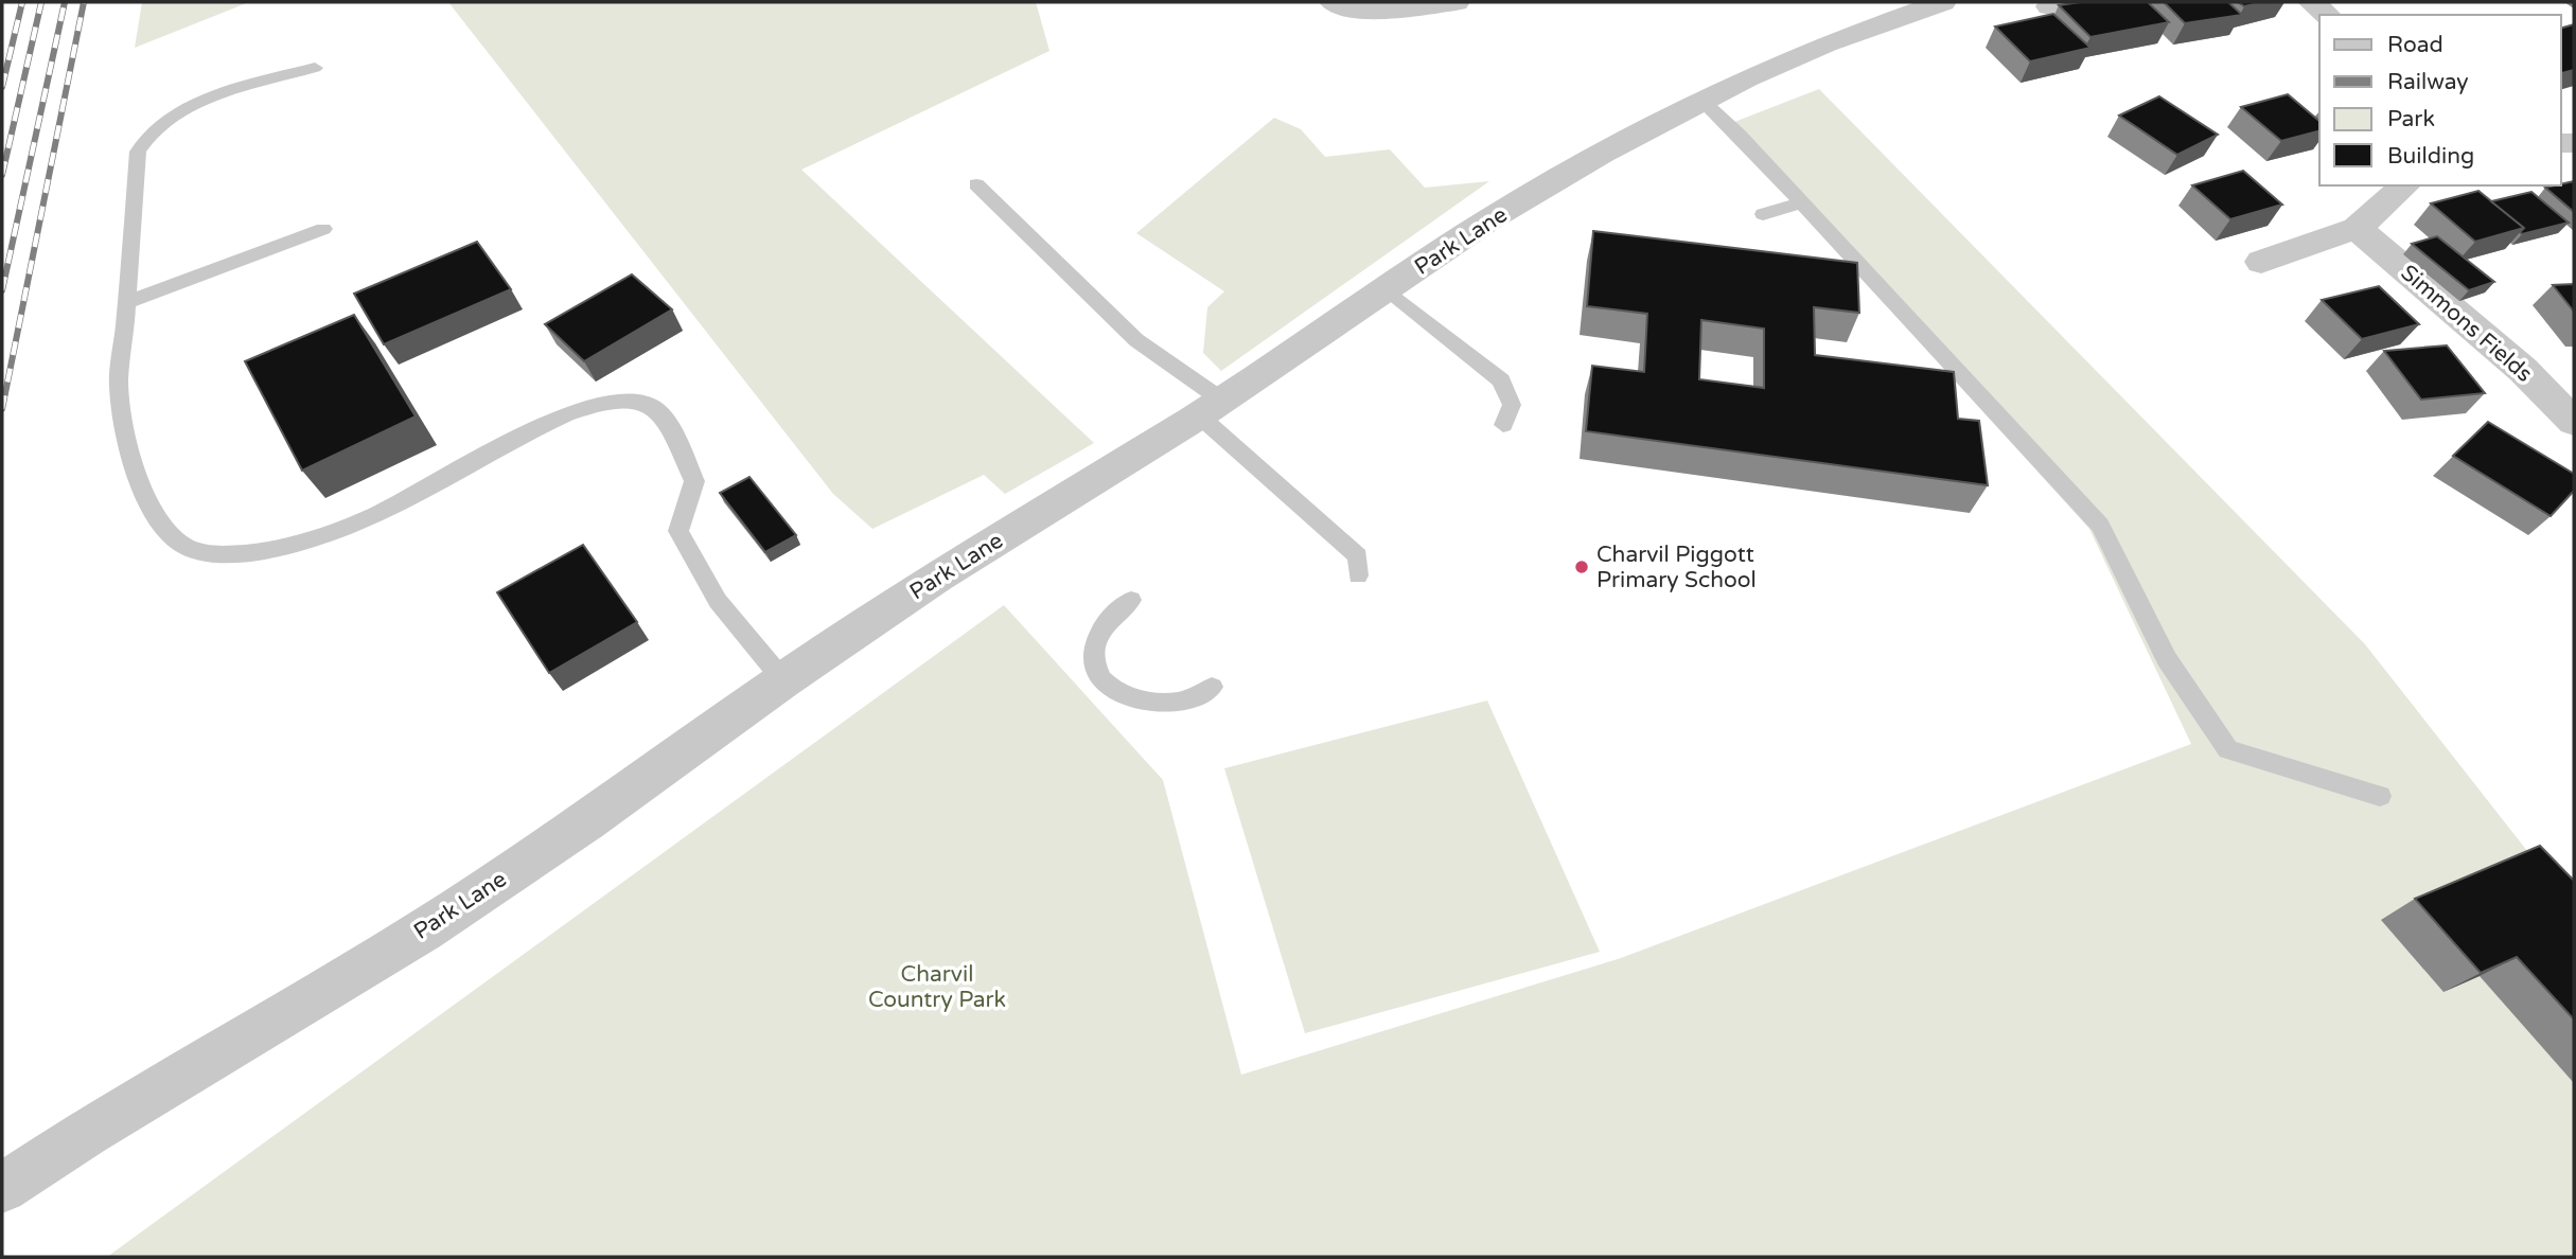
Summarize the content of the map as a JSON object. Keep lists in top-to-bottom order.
{
  "streets": {
    "street": ["Park Lane", "Simmons Fields"]
  },
  "parks": ["Charvil Country Park"],
  "places": ["Charvil Piggott Primary School"],
  "legend": [
    "Road",
    "Railway",
    "Park",
    "Building"
  ]
}
